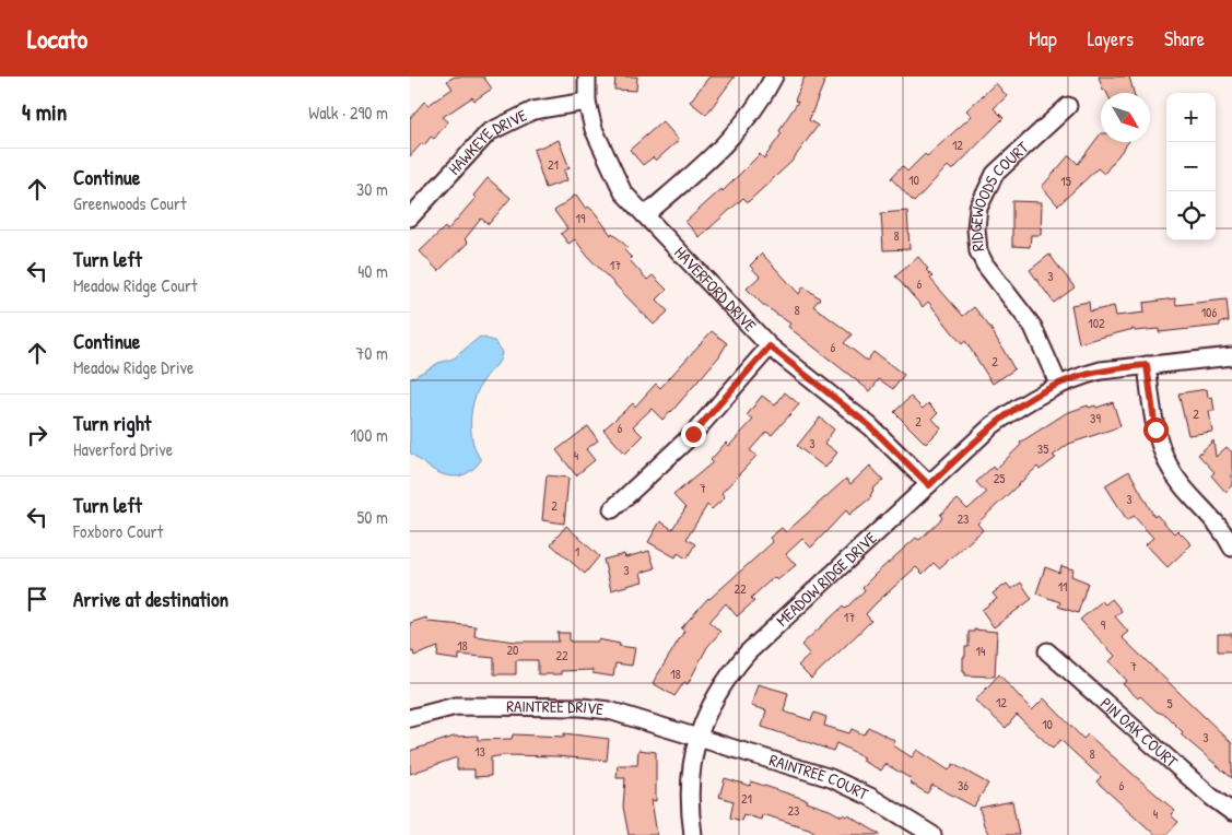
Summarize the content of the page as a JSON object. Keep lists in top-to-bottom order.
{
  "streets": {
    "street": [
      "HAWKEYE DRIVE",
      "RIDGEWOODS COURT",
      "HAVERFORD DRIVE",
      "MEADOW RIDGE DRIVE",
      "RAINTREE DRIVE",
      "PIN OAK COURT",
      "RAINTREE COURT"
    ]
  },
  "crossings": [
    ["HAWKEYE DRIVE", "HAVERFORD DRIVE"],
    ["RIDGEWOODS COURT", "MEADOW RIDGE DRIVE"],
    ["HAVERFORD DRIVE", "MEADOW RIDGE DRIVE"],
    ["MEADOW RIDGE DRIVE", "RAINTREE DRIVE"],
    ["MEADOW RIDGE DRIVE", "RAINTREE COURT"],
    ["RAINTREE DRIVE", "RAINTREE COURT"]
  ],
  "house_numbers": [
    "12",
    "21",
    "10",
    "15",
    "19",
    "8",
    "17",
    "3",
    "6",
    "8",
    "106",
    "102",
    "6",
    "2",
    "2",
    "39",
    "2",
    "6",
    "3",
    "35",
    "4",
    "25",
    "7",
    "3",
    "2",
    "23",
    "1",
    "3",
    "11",
    "22",
    "17",
    "9",
    "18",
    "20",
    "14",
    "22",
    "7",
    "18",
    "12",
    "5",
    "10",
    "3",
    "13",
    "8",
    "36",
    "6",
    "21",
    "23",
    "4"
  ],
  "north": "bottom right",
  "page": {
    "header": "Locato",
    "nav": ["Map", "Layers", "Share"],
    "heading": ["4 min", "Walk · 290 m"],
    "map_buttons": ["+", "−"],
    "list": [
      ["Continue", "Greenwoods Court", "30 m"],
      ["Turn left", "Meadow Ridge Court", "40 m"],
      ["Continue", "Meadow Ridge Drive", "70 m"],
      ["Turn right", "Haverford Drive", "100 m"],
      ["Turn left", "Foxboro Court", "50 m"],
      "Arrive at destination"
    ]
  }
}
